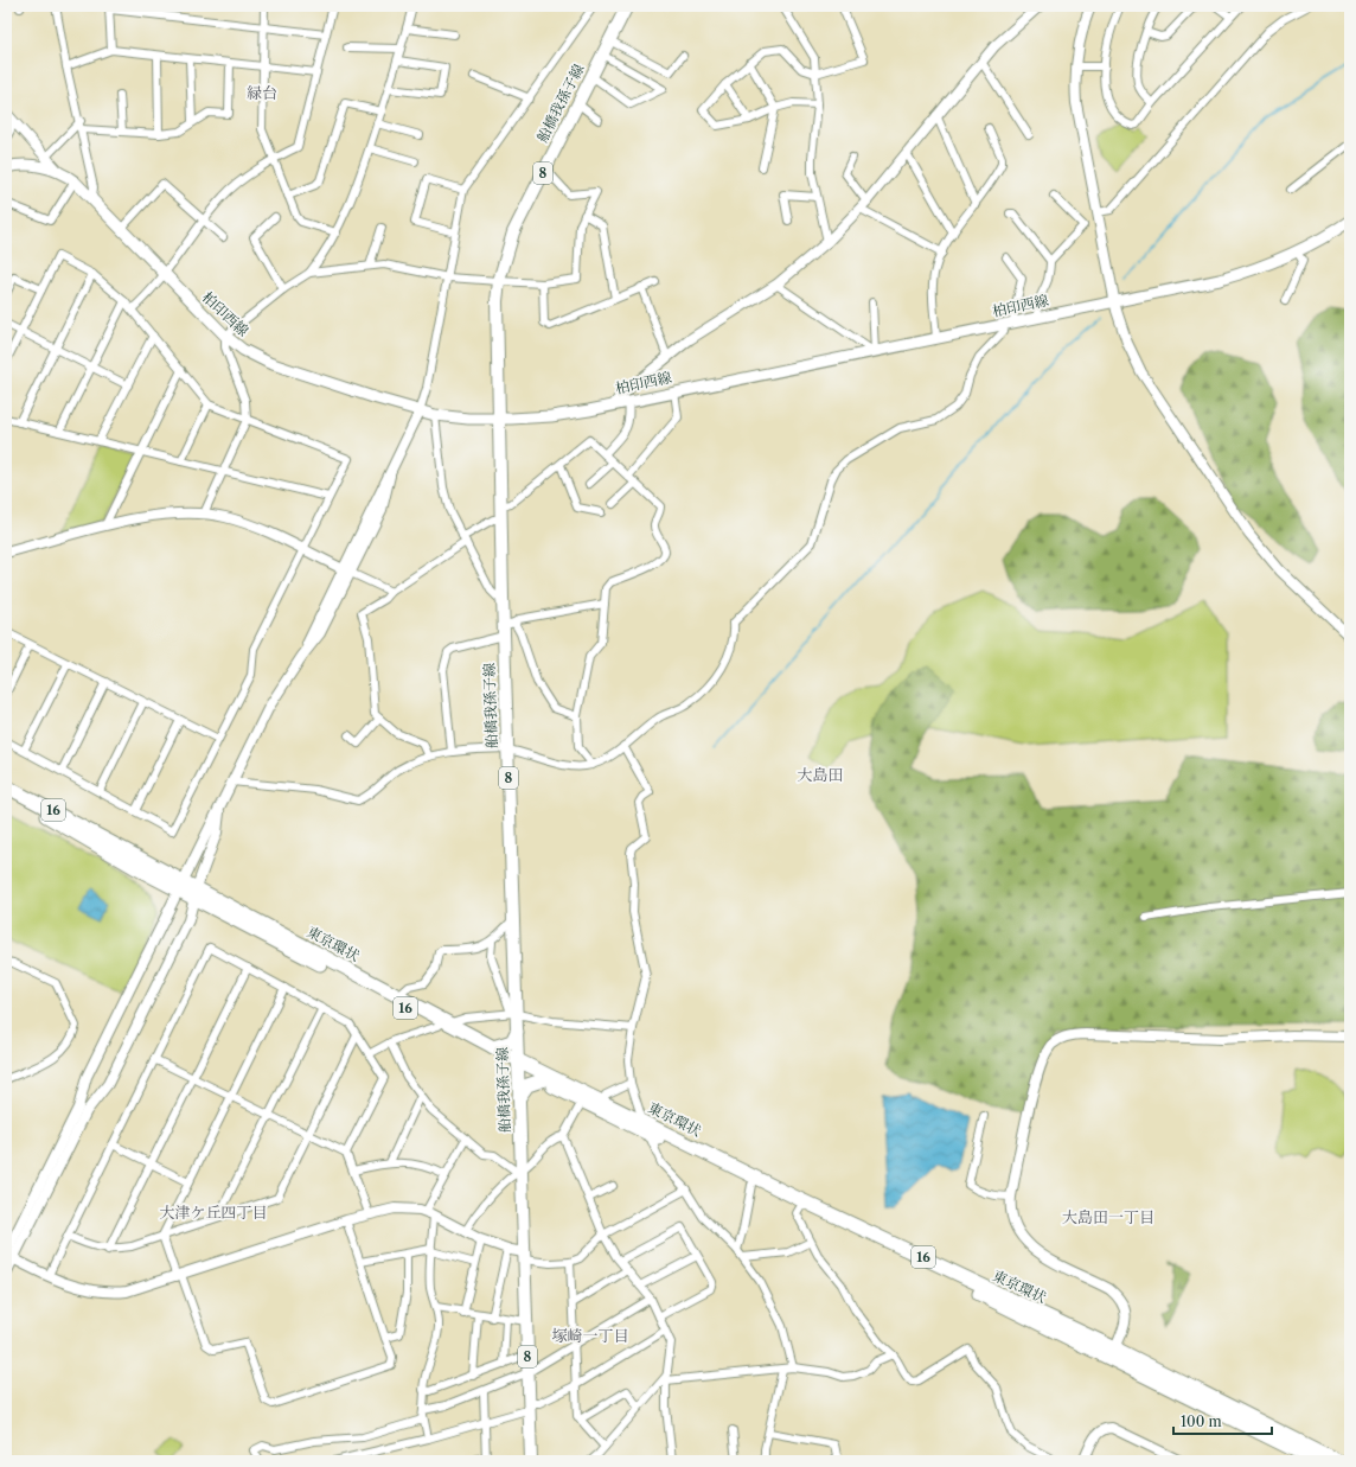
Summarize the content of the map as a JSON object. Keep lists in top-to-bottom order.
{
  "streets": {
    "highway": ["16", "東京環状"],
    "main road": ["船橋我孫子線", "8", "柏印西線"]
  },
  "crossings": [
    ["船橋我孫子線", "柏印西線"],
    ["船橋我孫子線", "東京環状"]
  ],
  "districts": [
    "緑台",
    "大島田",
    "大津ケ丘四丁目",
    "大島田一丁目",
    "塚崎一丁目"
  ],
  "scale_bar": "100 m"
}
